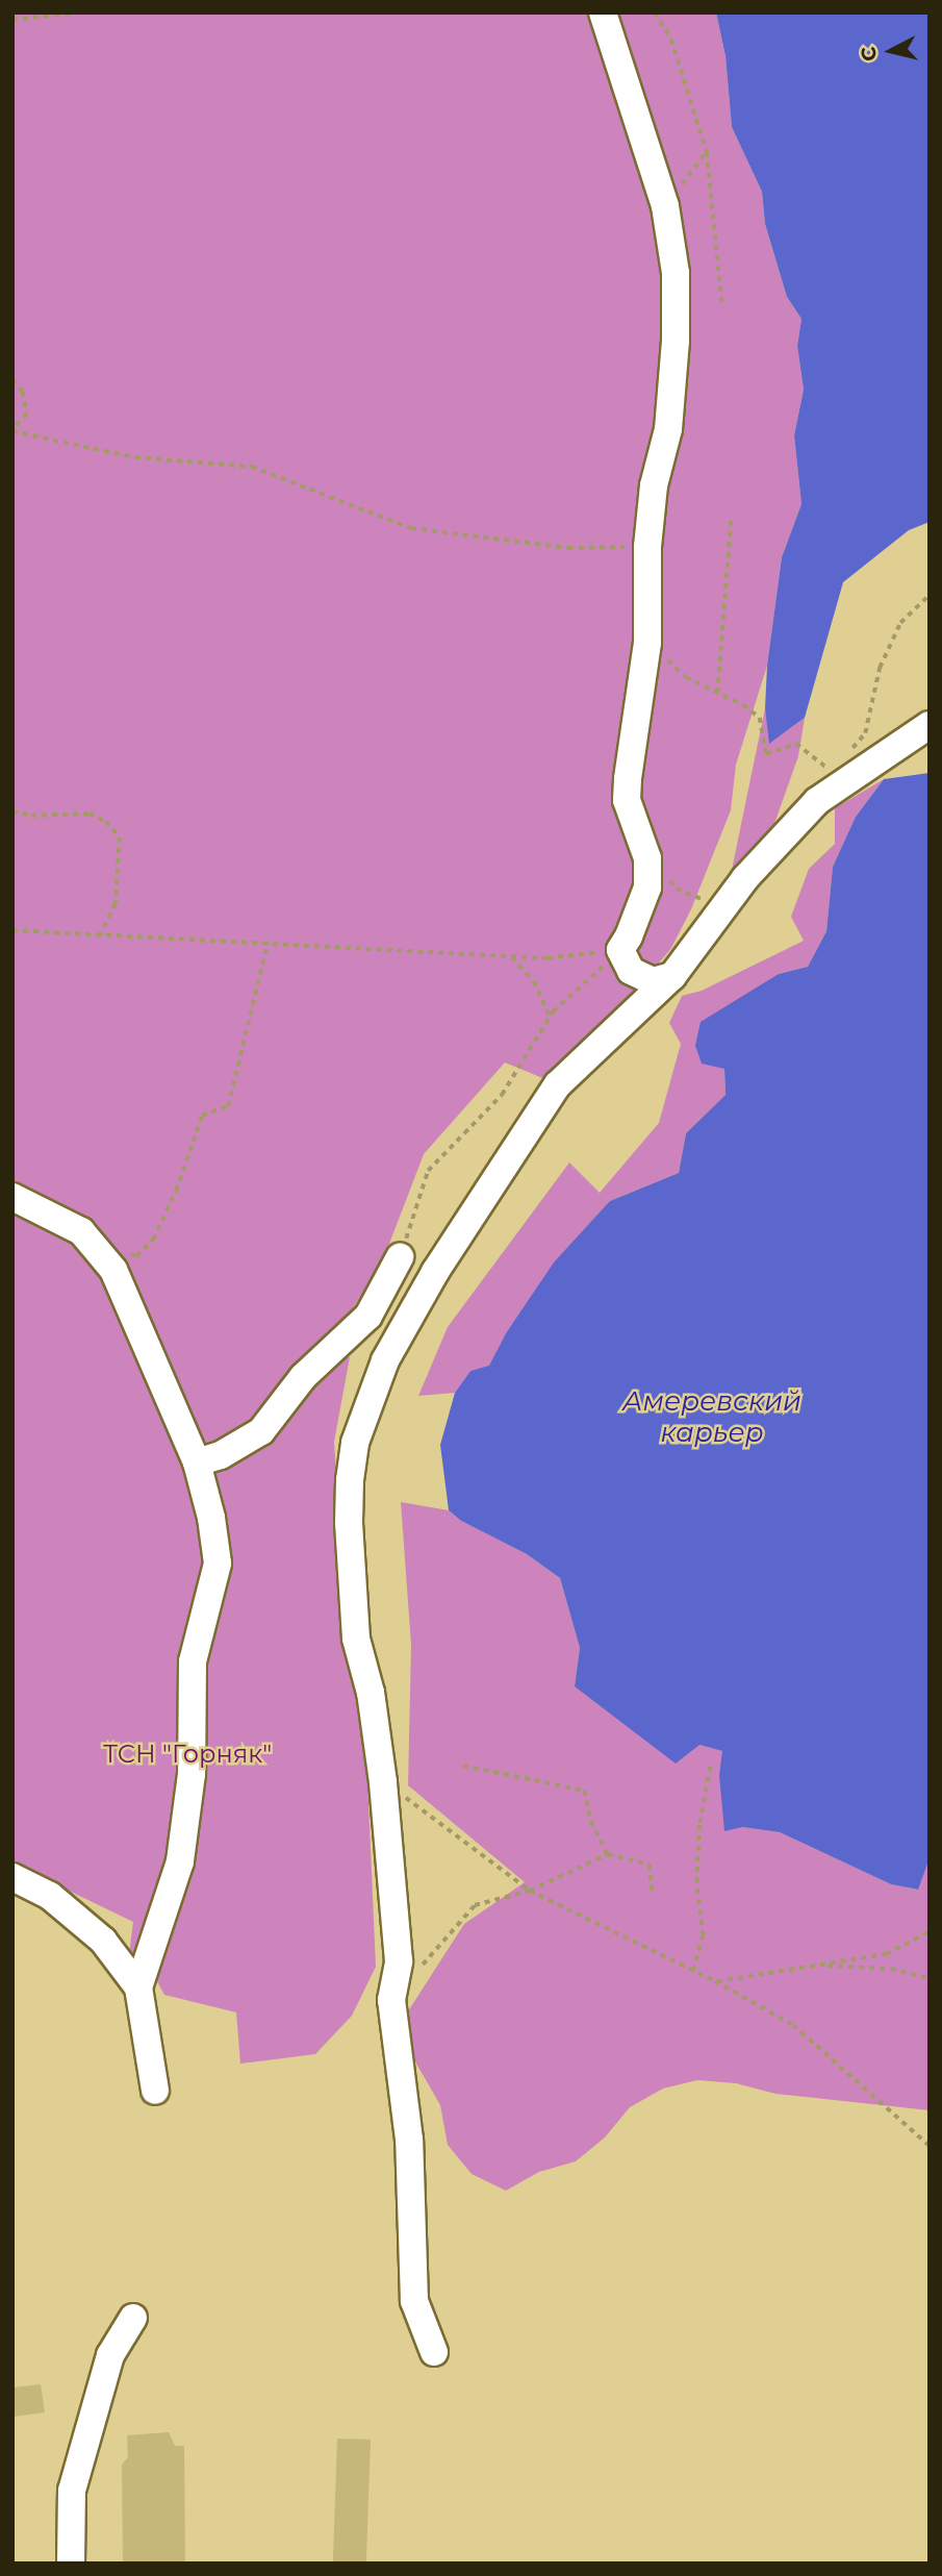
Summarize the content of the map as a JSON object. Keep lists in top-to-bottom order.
{
  "water": ["Амеревский карьер"],
  "parks": ["ТСН \"Горняк\""],
  "north": "left"
}
